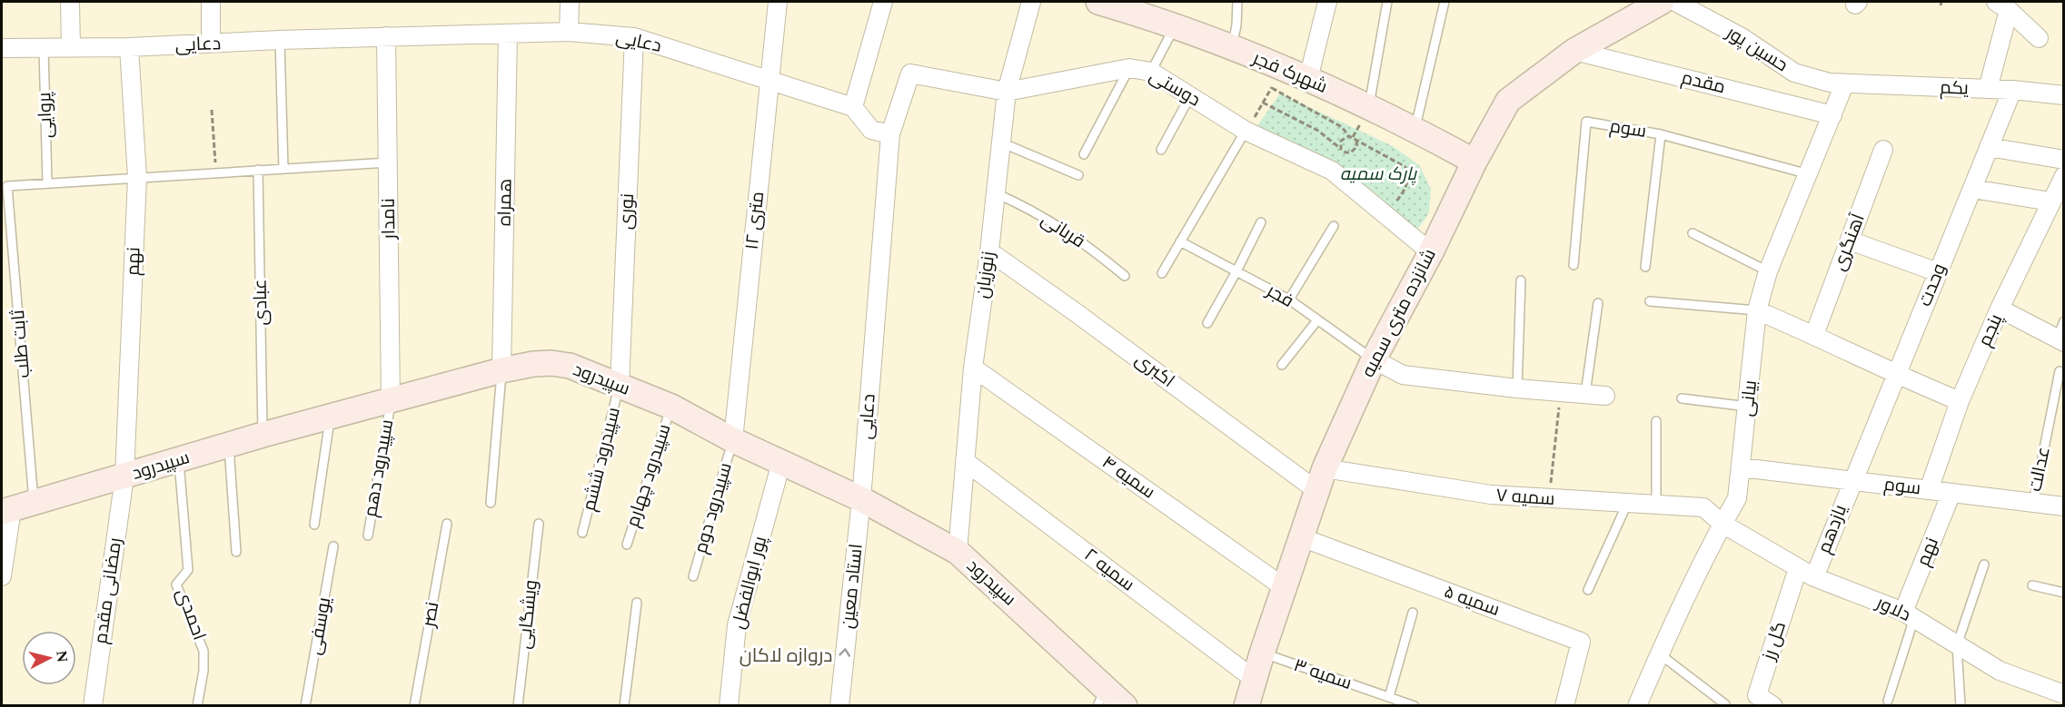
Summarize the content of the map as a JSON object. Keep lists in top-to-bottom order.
{
  "streets": {
    "street": [
      "دعایی",
      "حسین پور",
      "شهرک فجر",
      "مقدم",
      "دوستی",
      "یکم",
      "سوم",
      "همراه",
      "نوری",
      "نامدار",
      "۱۲ متری",
      "آهنگری",
      "نهم",
      "زنوزیان",
      "وحدت",
      "شانزده متری سمیه",
      "پنجم",
      "اکبری",
      "سپیدرود",
      "بیانی",
      "سمیه ۴",
      "سمیه ۷",
      "یازدهم",
      "سمیه ۲",
      "پور ابوالفضل",
      "استاد معین",
      "رمضانی مقدم",
      "سمیه ۵",
      "دلاور",
      "گل رز"
    ],
    "lane": [
      "پروایی",
      "قربانی",
      "فجر",
      "عبادی",
      "ثابت طلب",
      "سپیدرود ششم",
      "سپیدرود دهم",
      "عدالت",
      "سپیدرود چهارم",
      "سپیدرود دوم",
      "احمدی",
      "نصر",
      "ویشگایی",
      "یوسفی",
      "سمیه ۳"
    ]
  },
  "crossings": [
    ["دعایی", "دوستی"],
    ["دعایی", "پروایی"],
    ["دعایی", "همراه"],
    ["دعایی", "نوری"],
    ["دعایی", "نامدار"],
    ["دعایی", "۱۲ متری"],
    ["دعایی", "نهم"],
    ["دعایی", "سپیدرود"],
    ["دعایی", "استاد معین"],
    ["حسین پور", "یکم"],
    ["حسین پور", "بیانی"],
    ["شهرک فجر", "شانزده متری سمیه"],
    ["مقدم", "شانزده متری سمیه"],
    ["مقدم", "بیانی"],
    ["دوستی", "زنوزیان"],
    ["دوستی", "شانزده متری سمیه"],
    ["یکم", "وحدت"],
    ["یکم", "بیانی"],
    ["پروایی", "ثابت طلب"],
    ["سوم", "نهم"],
    ["سوم", "وحدت"],
    ["سوم", "پنجم"],
    ["سوم", "بیانی"],
    ["سوم", "عدالت"],
    ["سوم", "یازدهم"],
    ["همراه", "سپیدرود"],
    ["نوری", "سپیدرود"],
    ["نوری", "سپیدرود ششم"],
    ["نامدار", "سپیدرود"],
    ["نامدار", "سپیدرود دهم"],
    ["۱۲ متری", "سپیدرود"],
    ["۱۲ متری", "سپیدرود دوم"],
    ["قربانی", "زنوزیان"],
    ["نهم", "سپیدرود"],
    ["نهم", "رمضانی مقدم"],
    ["نهم", "دلاور"],
    ["زنوزیان", "اکبری"],
    ["زنوزیان", "سپیدرود"],
    ["زنوزیان", "سمیه ۴"],
    ["زنوزیان", "سمیه ۲"],
    ["وحدت", "یازدهم"],
    ["فجر", "شانزده متری سمیه"],
    ["عبادی", "سپیدرود"],
    ["شانزده متری سمیه", "اکبری"],
    ["شانزده متری سمیه", "سمیه ۴"],
    ["شانزده متری سمیه", "سمیه ۷"],
    ["شانزده متری سمیه", "سمیه ۲"],
    ["شانزده متری سمیه", "سمیه ۵"],
    ["شانزده متری سمیه", "سمیه ۳"],
    ["ثابت طلب", "سپیدرود"],
    ["اکبری", "سمیه ۷"],
    ["سپیدرود", "سپیدرود ششم"],
    ["سپیدرود", "سپیدرود دهم"],
    ["سپیدرود", "سپیدرود چهارم"],
    ["سپیدرود", "سپیدرود دوم"],
    ["سپیدرود", "پور ابوالفضل"],
    ["سپیدرود", "استاد معین"],
    ["سپیدرود", "رمضانی مقدم"],
    ["سپیدرود", "احمدی"],
    ["بیانی", "سمیه ۷"],
    ["بیانی", "دلاور"],
    ["سمیه ۷", "دلاور"],
    ["یازدهم", "دلاور"],
    ["دلاور", "گل رز"]
  ],
  "one_way": ["استاد معین"],
  "districts": ["دروازه لاکان"],
  "parks": ["پارک سمیه"],
  "north": "right"
}
